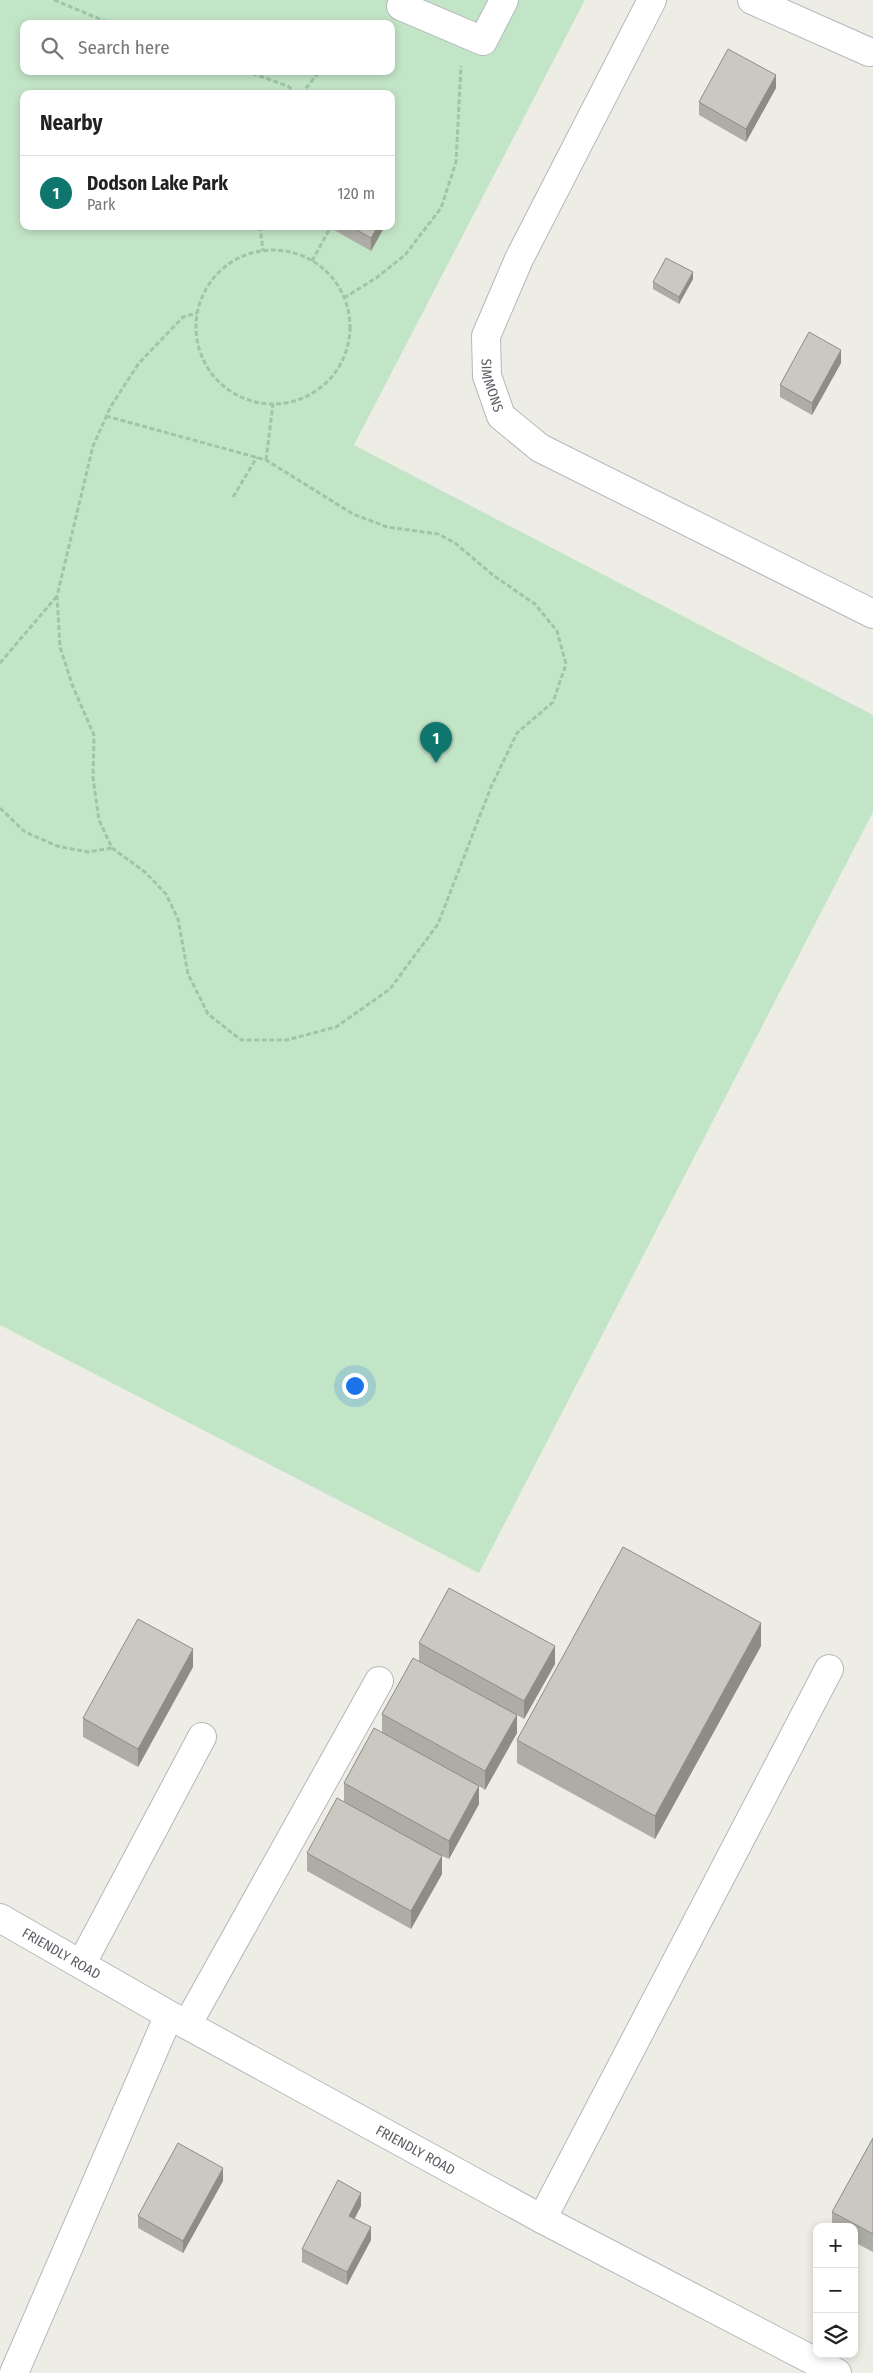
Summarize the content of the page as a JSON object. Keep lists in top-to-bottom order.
{
  "streets": {
    "street": ["SIMMONS", "FRIENDLY ROAD"]
  },
  "page": {
    "search": "Search here",
    "heading": "Nearby",
    "list": [
      {
        "mark": "1",
        "name": "Dodson Lake Park",
        "note": "Park",
        "value": "120 m"
      }
    ],
    "pins": "1",
    "map_buttons": ["+", "−"]
  }
}
